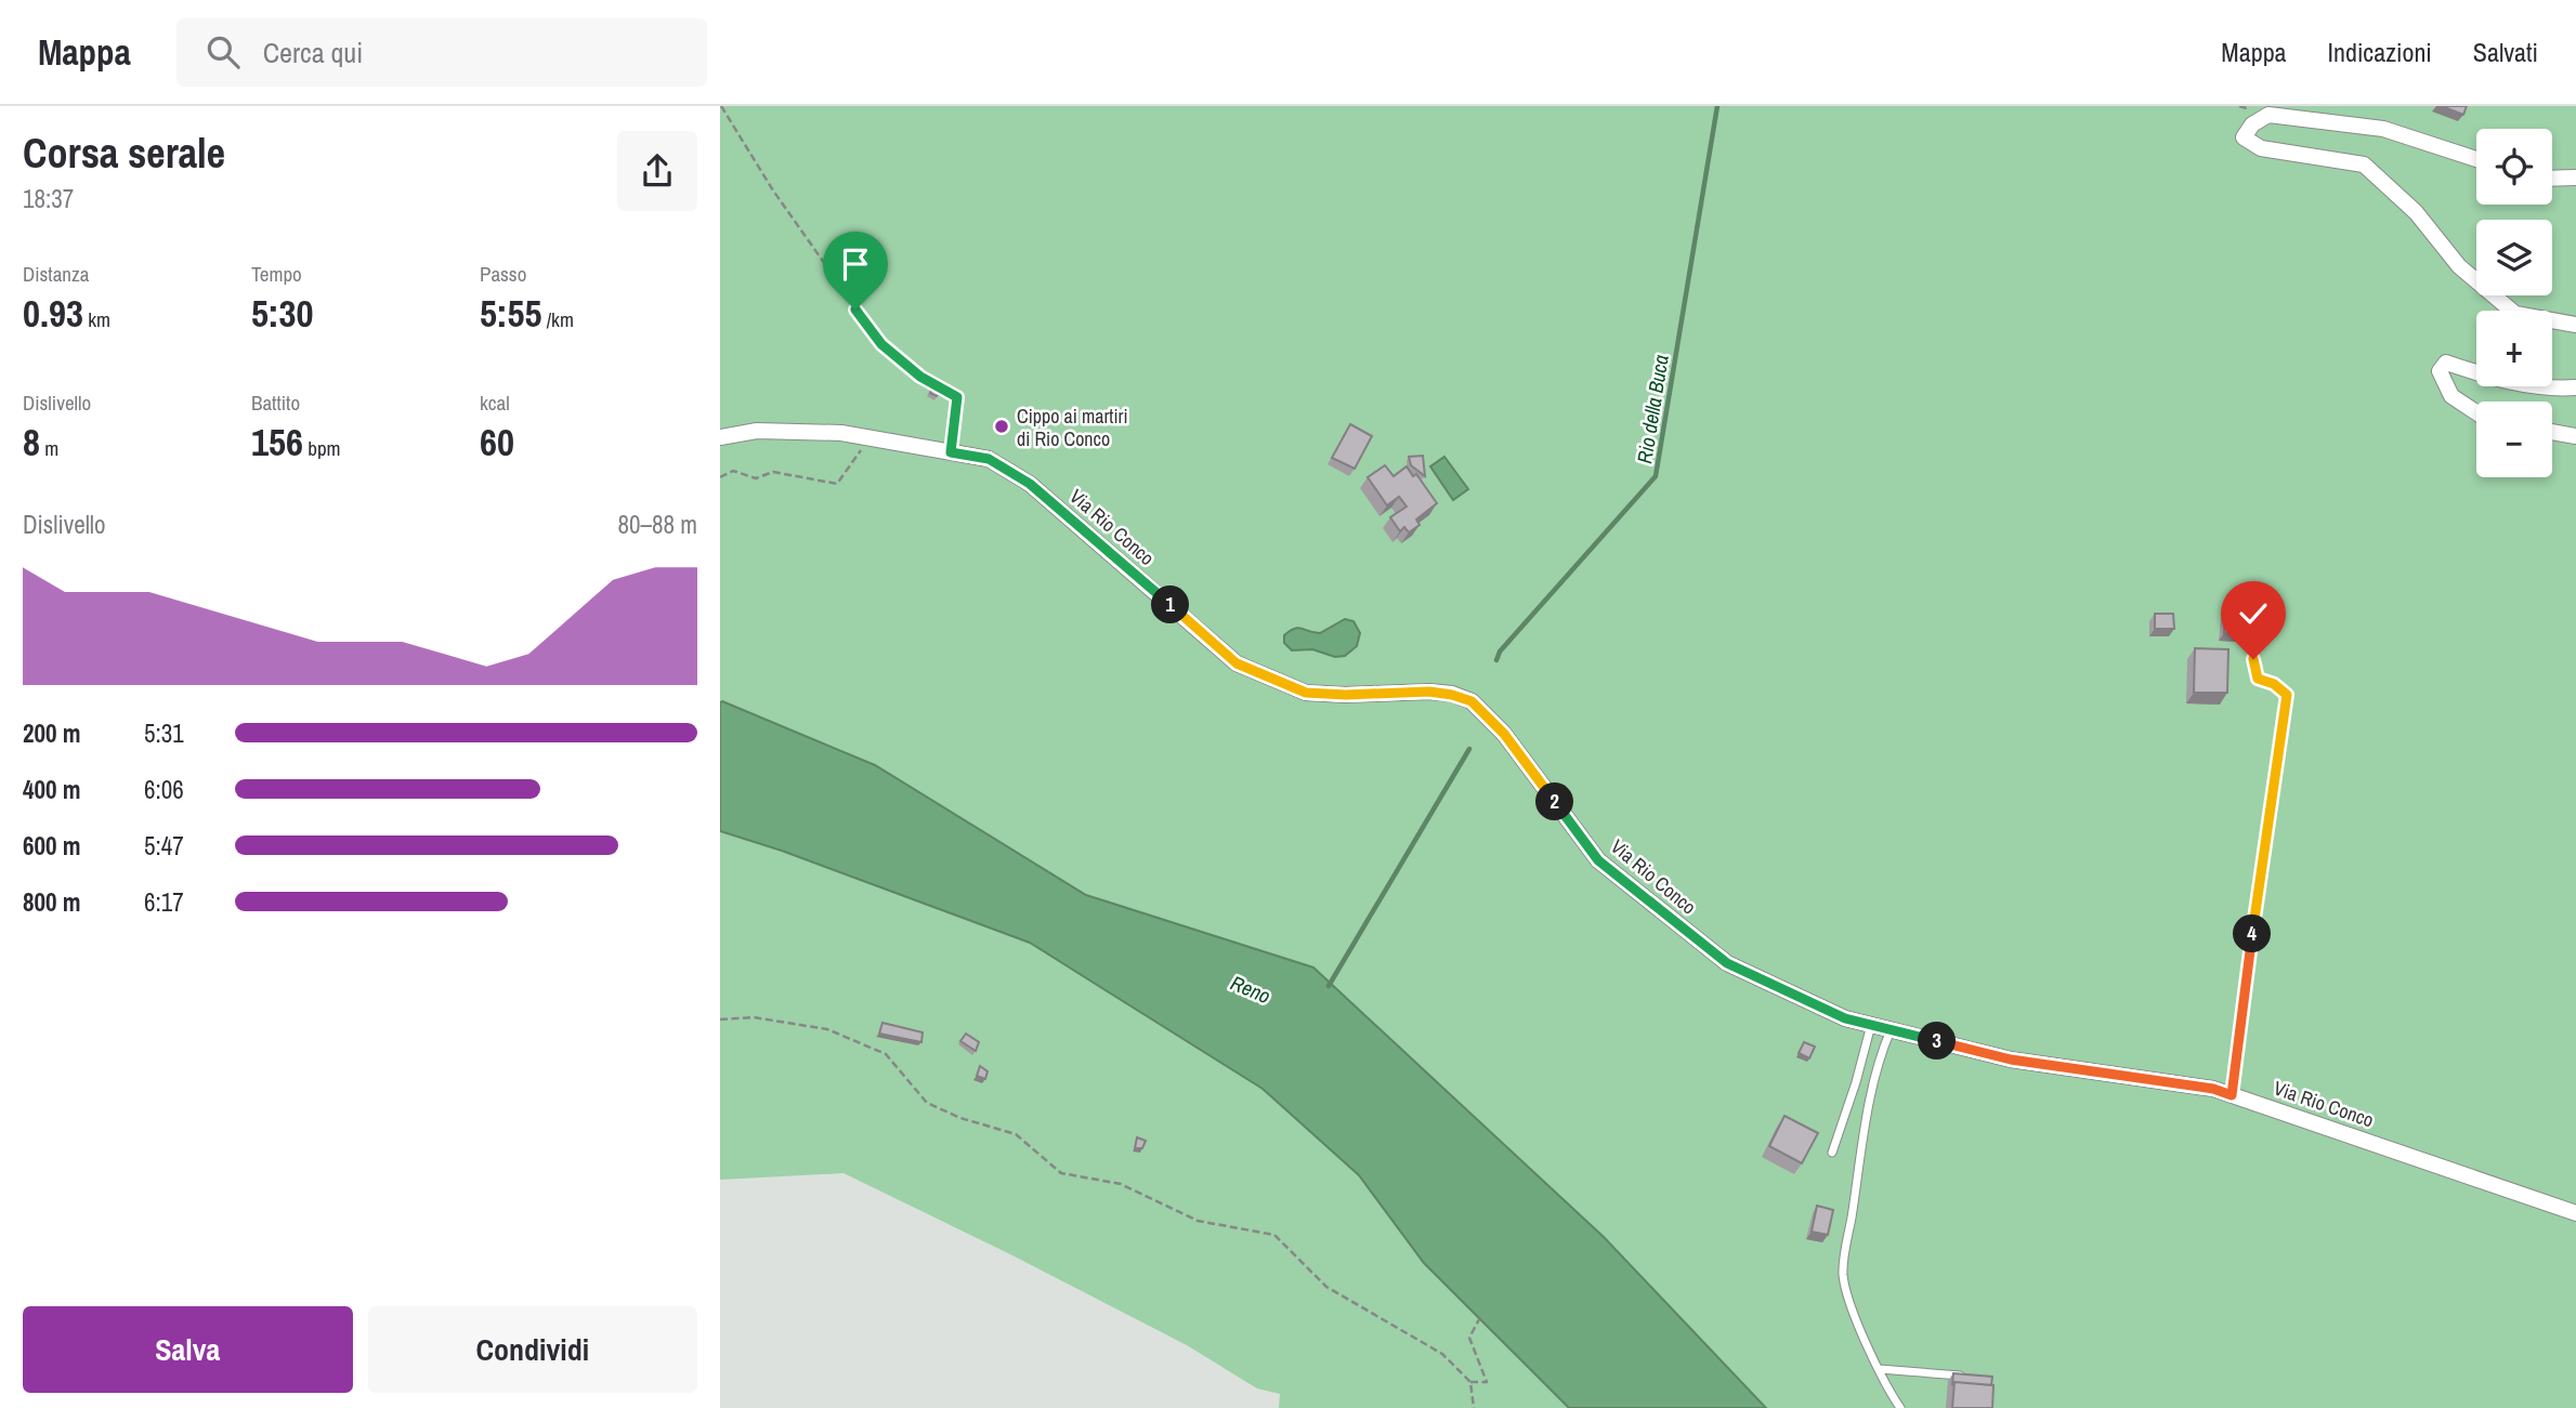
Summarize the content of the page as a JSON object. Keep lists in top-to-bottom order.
{
  "streets": {
    "street": ["Via Rio Conco"]
  },
  "water": ["Rio della Buca", "Reno"],
  "places": ["Cippo ai martiri di Rio Conco"],
  "page": {
    "header": "Mappa",
    "search": "Cerca qui",
    "nav": ["Mappa", "Indicazioni", "Salvati"],
    "heading": ["Corsa serale", "18:37"],
    "map_buttons": ["+", "−"],
    "stats": [
      ["Distanza", "0.93 km"],
      ["Tempo", "5:30"],
      ["Passo", "5:55 /km"],
      ["Dislivello", "8 m"],
      ["Battito", "156 bpm"],
      ["kcal", "60"]
    ],
    "chart": ["Dislivello", "80–88 m"],
    "pins": [
      "1",
      "2",
      "4",
      "3"
    ],
    "list": [
      {
        "name": "200 m",
        "note": "5:31"
      },
      {
        "name": "400 m",
        "note": "6:06"
      },
      {
        "name": "600 m",
        "note": "5:47"
      },
      {
        "name": "800 m",
        "note": "6:17"
      }
    ],
    "buttons": ["Salva", "Condividi"]
  }
}
